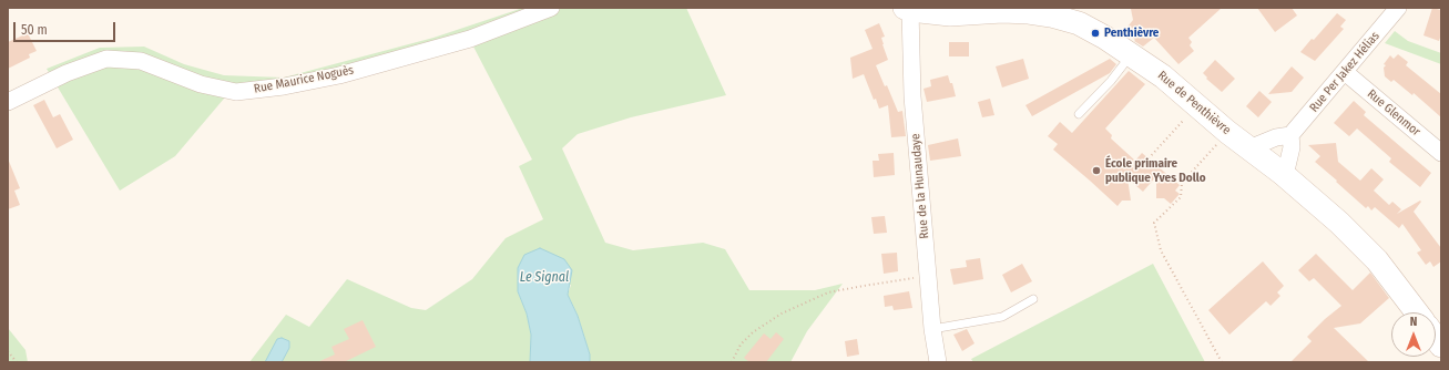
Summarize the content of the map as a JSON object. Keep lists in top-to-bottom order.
{
  "streets": {
    "street": [
      "Rue Per Jakez Hélias",
      "Rue Maurice Noguès",
      "Rue de Penthièvre",
      "Rue Glenmor",
      "Rue de la Hunaudaye"
    ]
  },
  "crossings": [
    ["Rue Per Jakez Hélias", "Rue Glenmor"],
    ["Rue de Penthièvre", "Rue de la Hunaudaye"]
  ],
  "water": ["Le Signal"],
  "places": ["Penthièvre", "École primaire publique Yves Dollo"],
  "scale_bar": "50 m",
  "north": "top"
}
